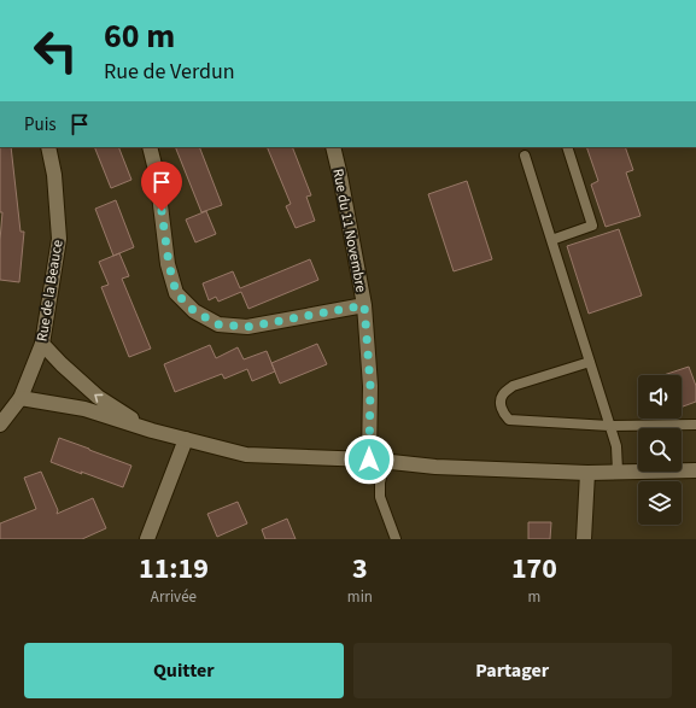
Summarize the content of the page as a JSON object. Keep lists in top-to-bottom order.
{
  "streets": {
    "street": ["Rue du 11 Novembre", "Rue de la Beauce"]
  },
  "page": {
    "turn": ["60 m", "Rue de Verdun"],
    "then": "Puis",
    "eta": [
      "11:19",
      "Arrivée",
      "3",
      "min",
      "170",
      "m"
    ],
    "buttons": ["Quitter", "Partager"]
  }
}
